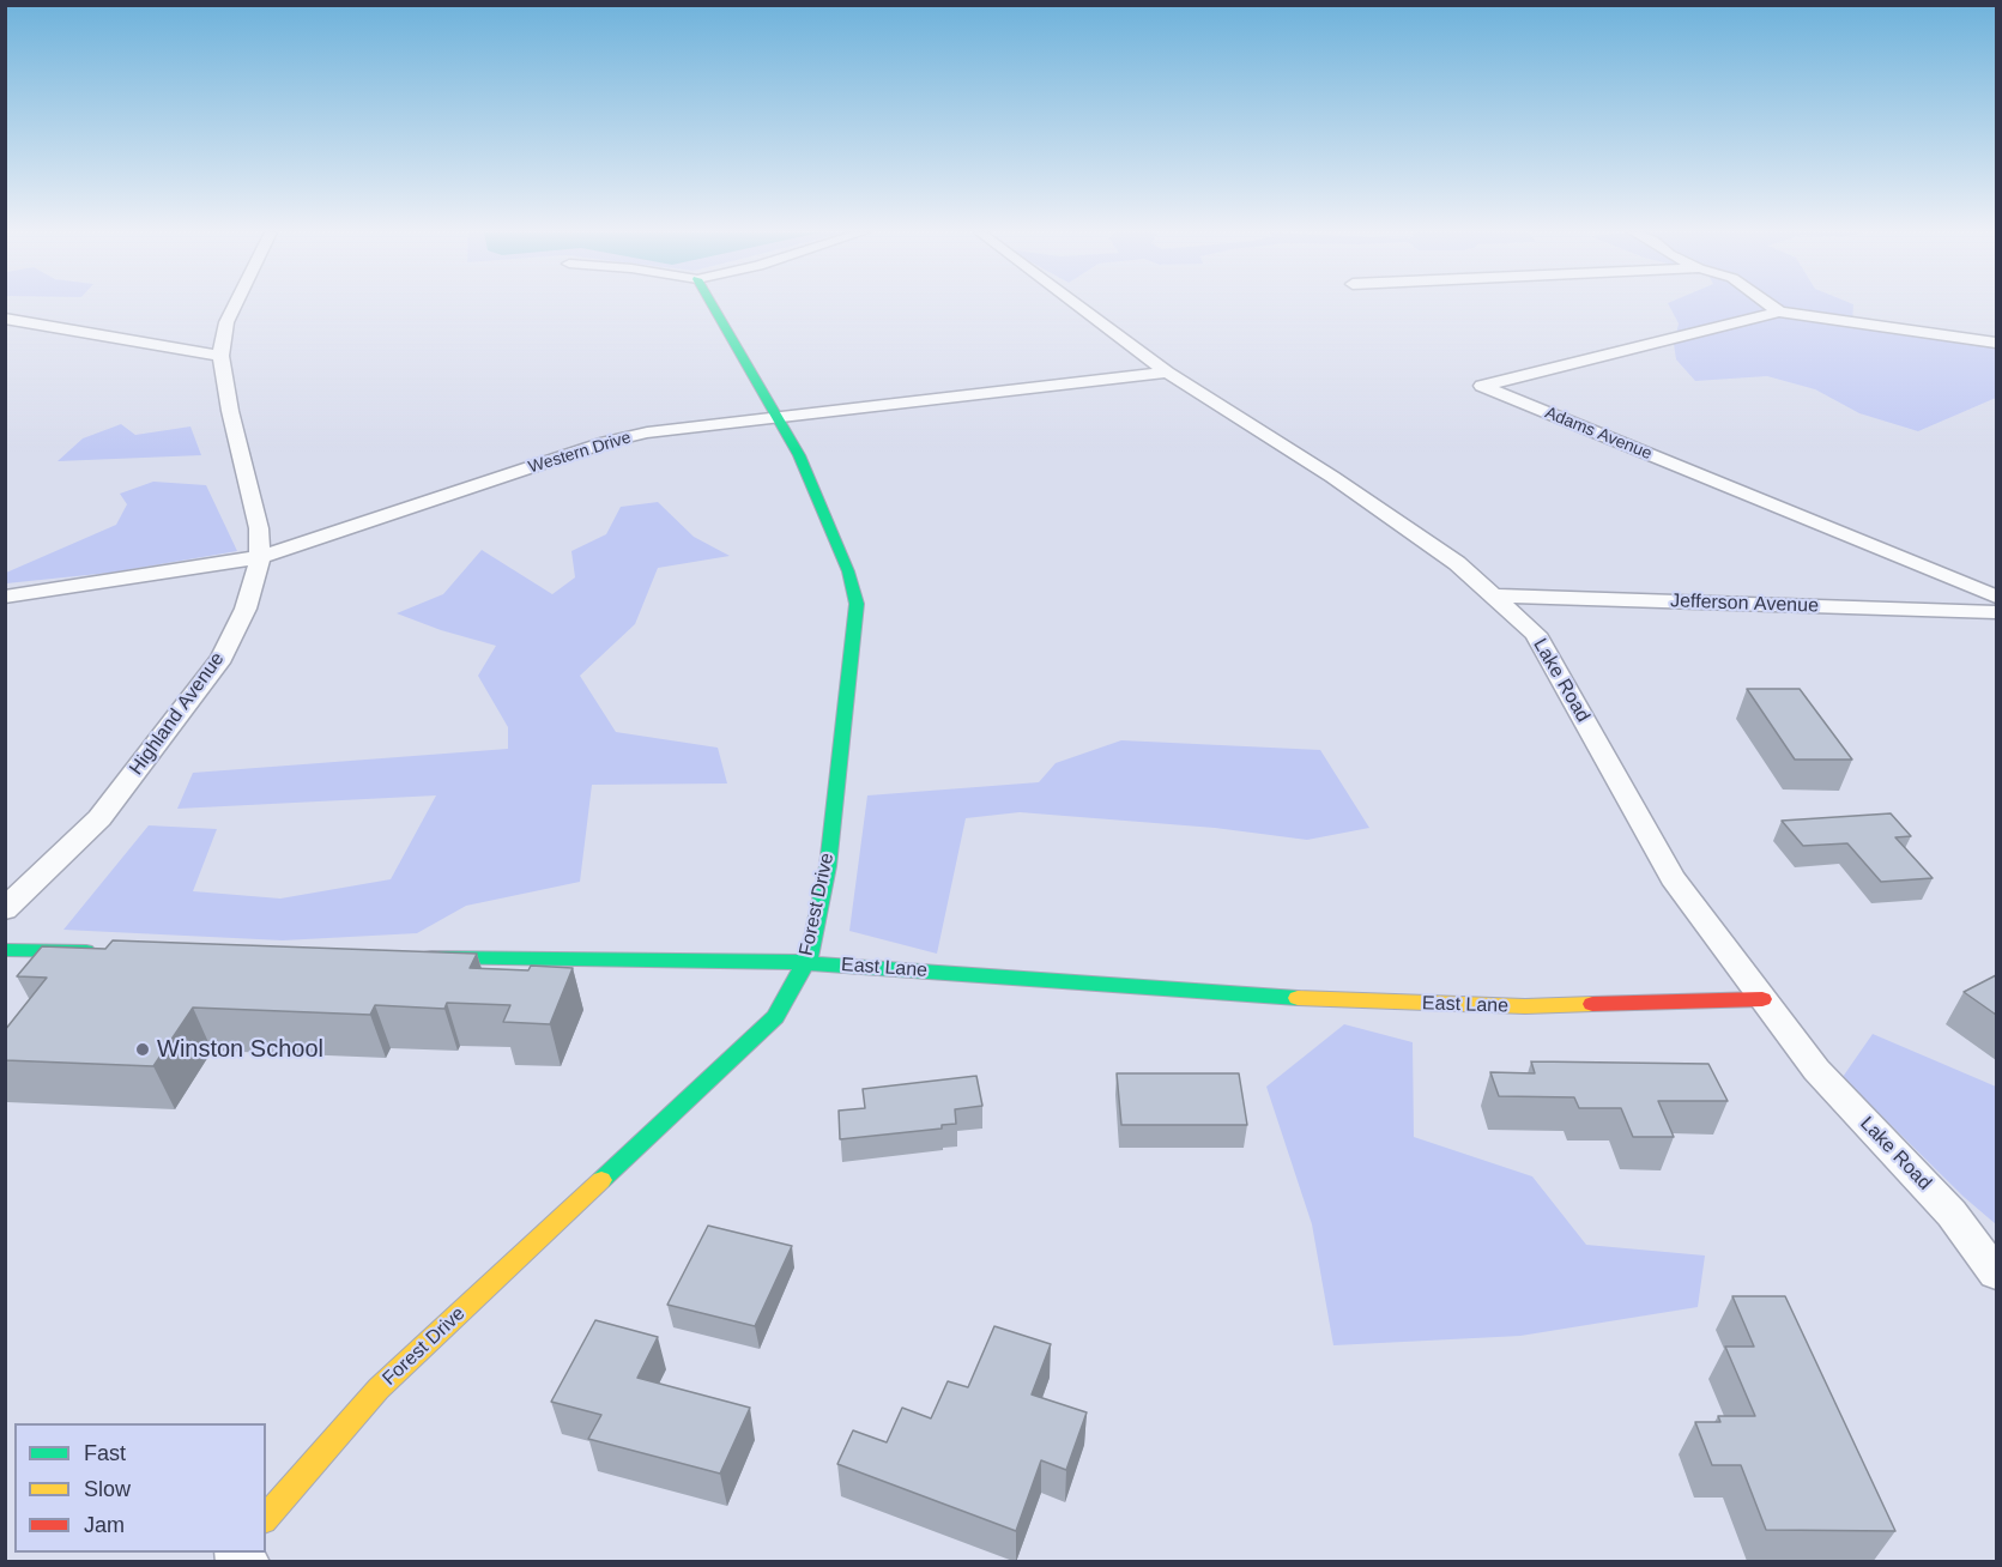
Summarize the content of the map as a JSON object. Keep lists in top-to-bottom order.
{
  "streets": {
    "street": [
      "Adams Avenue",
      "Western Drive",
      "Jefferson Avenue",
      "Lake Road",
      "Highland Avenue",
      "Forest Drive",
      "East Lane"
    ]
  },
  "crossings": [
    ["Western Drive", "Lake Road"],
    ["Western Drive", "Highland Avenue"],
    ["Western Drive", "Forest Drive"],
    ["Jefferson Avenue", "Lake Road"],
    ["Lake Road", "East Lane"],
    ["Forest Drive", "East Lane"]
  ],
  "places": ["Winston School"],
  "legend": ["Fast", "Slow", "Jam"]
}
